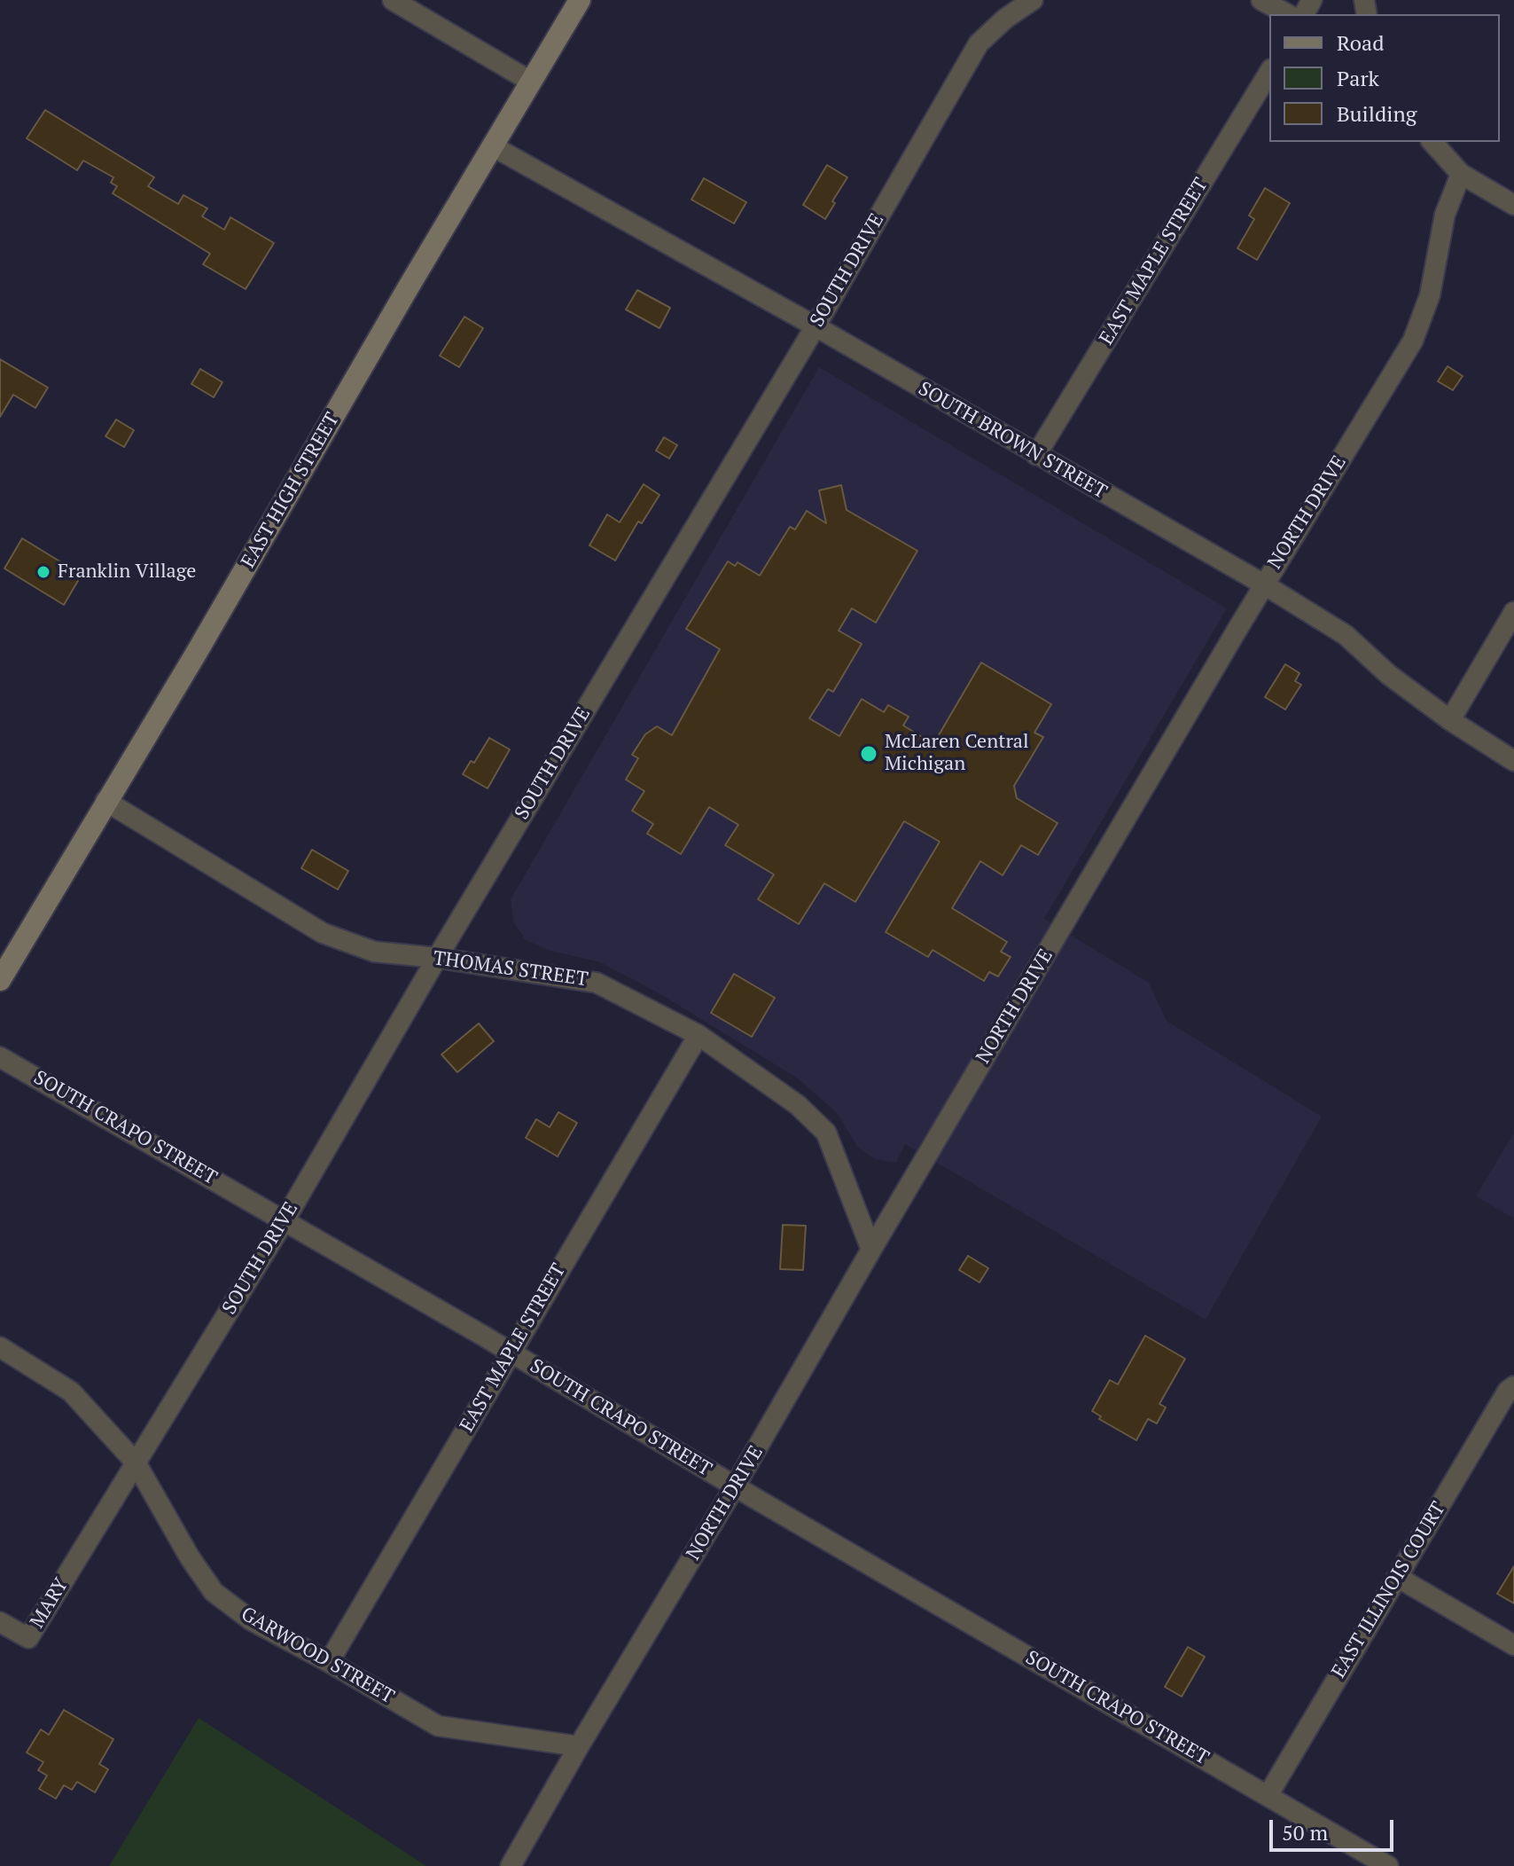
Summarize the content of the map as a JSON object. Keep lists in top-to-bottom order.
{
  "streets": {
    "street": [
      "EAST MAPLE STREET",
      "SOUTH DRIVE",
      "SOUTH BROWN STREET",
      "EAST HIGH STREET",
      "NORTH DRIVE",
      "THOMAS STREET",
      "SOUTH CRAPO STREET",
      "EAST ILLINOIS COURT",
      "MARY",
      "GARWOOD STREET"
    ]
  },
  "crossings": [
    ["EAST MAPLE STREET", "SOUTH BROWN STREET"],
    ["EAST MAPLE STREET", "THOMAS STREET"],
    ["EAST MAPLE STREET", "SOUTH CRAPO STREET"],
    ["EAST MAPLE STREET", "GARWOOD STREET"],
    ["SOUTH DRIVE", "SOUTH BROWN STREET"],
    ["SOUTH DRIVE", "THOMAS STREET"],
    ["SOUTH DRIVE", "SOUTH CRAPO STREET"],
    ["SOUTH DRIVE", "MARY"],
    ["SOUTH DRIVE", "GARWOOD STREET"],
    ["SOUTH BROWN STREET", "EAST HIGH STREET"],
    ["SOUTH BROWN STREET", "NORTH DRIVE"],
    ["EAST HIGH STREET", "THOMAS STREET"],
    ["NORTH DRIVE", "THOMAS STREET"],
    ["NORTH DRIVE", "SOUTH CRAPO STREET"],
    ["NORTH DRIVE", "GARWOOD STREET"],
    ["SOUTH CRAPO STREET", "EAST ILLINOIS COURT"]
  ],
  "places": ["Franklin Village", "McLaren Central Michigan"],
  "legend": ["Road", "Park", "Building"],
  "scale_bar": "50 m"
}
